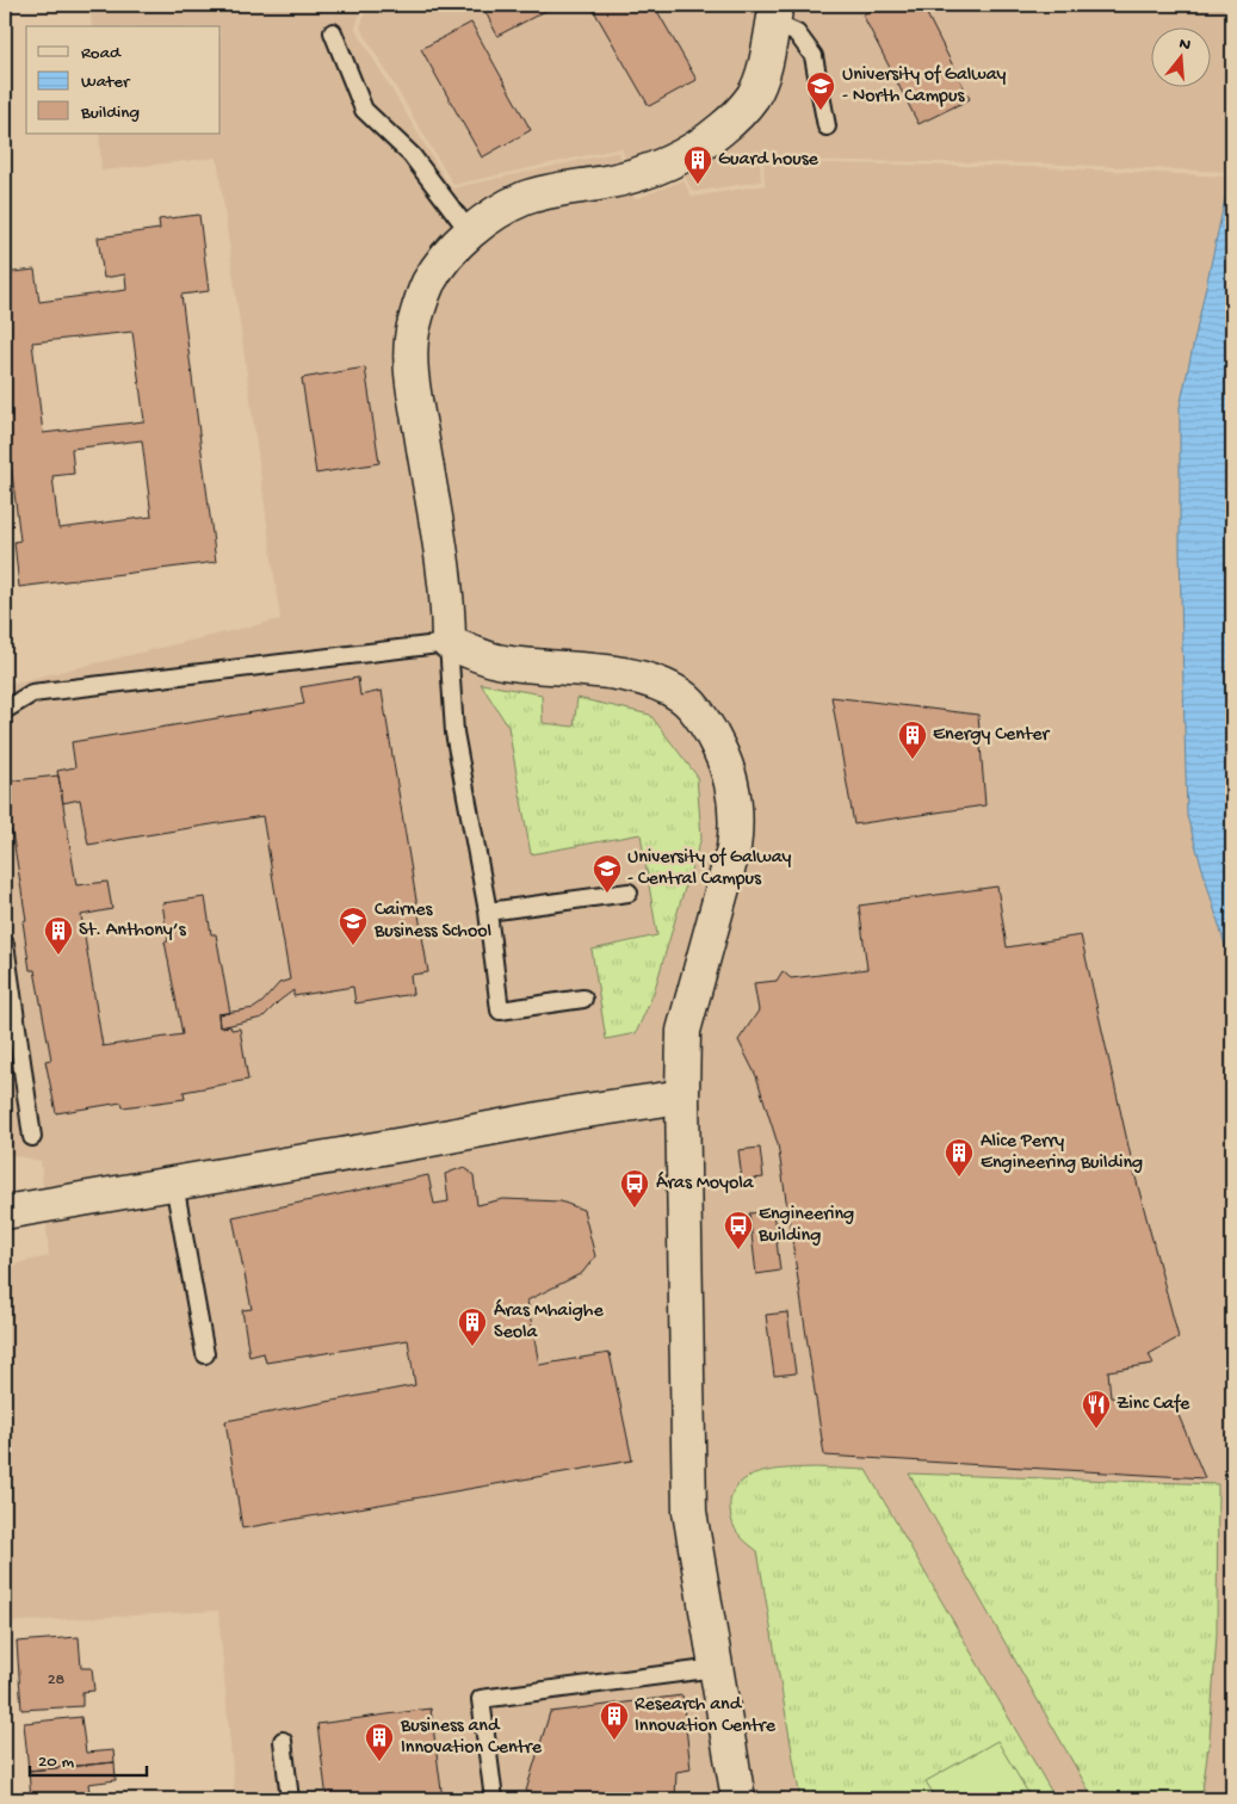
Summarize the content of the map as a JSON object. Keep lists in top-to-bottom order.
{
  "places": {
    "school or university": ["University of Galway - North Campus", "University of Galway - Central Campus", "Cairnes Business School"],
    "building": [
      "Guard house",
      "Energy Center",
      "St. Anthony’s",
      "Alice Perry Engineering Building",
      "Áras Mhaighe Seola",
      "Research and Innovation Centre",
      "Business and Innovation Centre"
    ],
    "bus stop": ["Áras Moyola", "Engineering Building"],
    "restaurant": ["Zinc Cafe"]
  },
  "house_numbers": ["28"],
  "legend": ["Road", "Water", "Building"],
  "scale_bar": "20 m",
  "north": "top"
}
